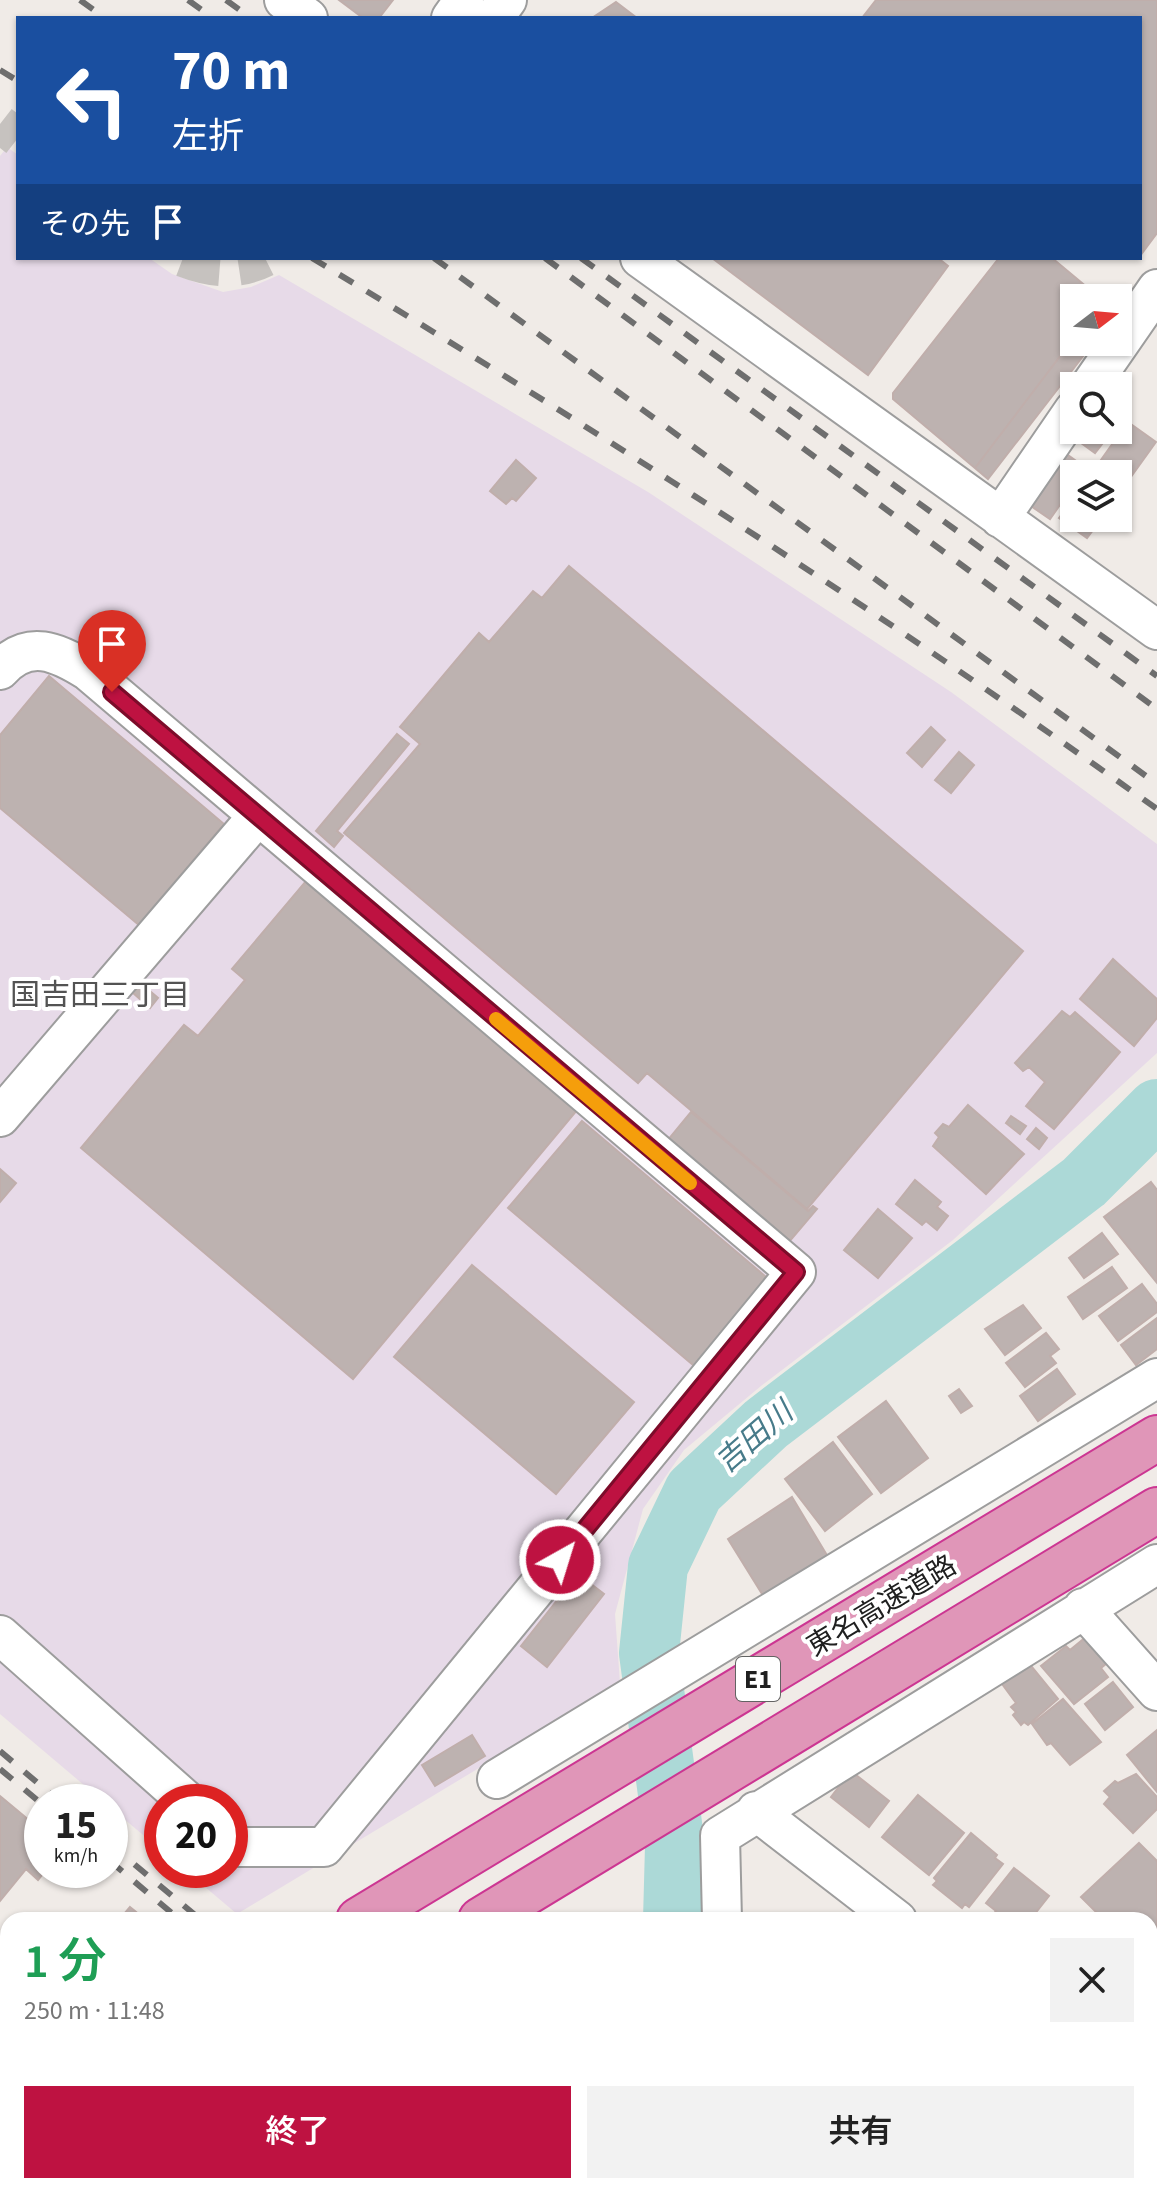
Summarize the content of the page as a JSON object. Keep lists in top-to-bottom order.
{
  "streets": {
    "highway": ["東名高速道路", "E1"]
  },
  "districts": ["国吉田三丁目"],
  "water": ["吉田川"],
  "north": "right",
  "page": {
    "turn": ["70 m", "左折"],
    "then": "その先",
    "speed": "15 km/h",
    "limit": "20",
    "heading": ["1 分", "250 m · 11:48"],
    "buttons": ["終了", "共有"]
  }
}
